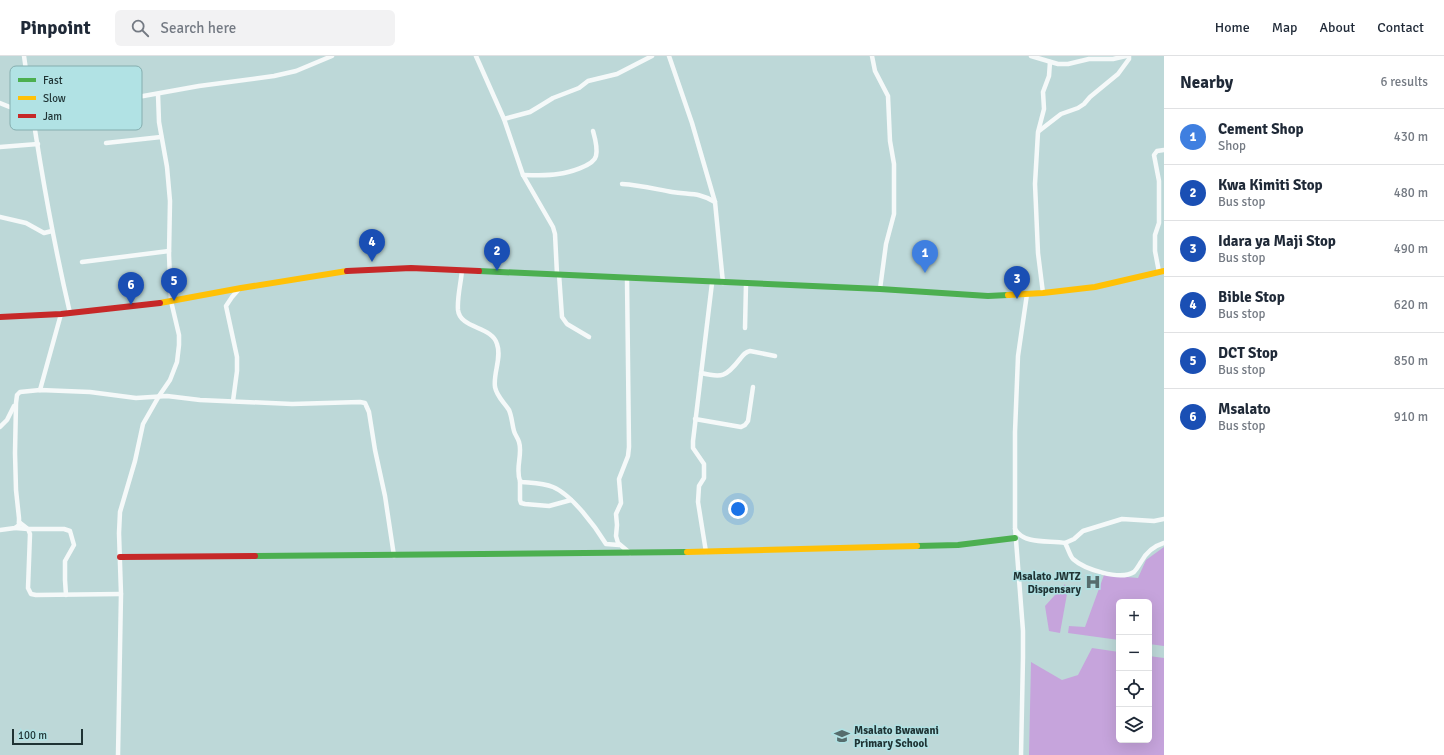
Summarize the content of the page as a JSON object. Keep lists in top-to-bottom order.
{
  "places": {
    "hospital": ["Msalato JWTZ Dispensary"],
    "school or university": ["Msalato Bwawani Primary School"]
  },
  "legend": ["Fast", "Slow", "Jam"],
  "scale_bar": "100 m",
  "page": {
    "header": "Pinpoint",
    "search": "Search here",
    "nav": [
      "Home",
      "Map",
      "About",
      "Contact"
    ],
    "heading": ["Nearby", "6 results"],
    "list": [
      {
        "mark": "1",
        "name": "Cement Shop",
        "note": "Shop",
        "value": "430 m"
      },
      {
        "mark": "2",
        "name": "Kwa Kimiti Stop",
        "note": "Bus stop",
        "value": "480 m"
      },
      {
        "mark": "3",
        "name": "Idara ya Maji Stop",
        "note": "Bus stop",
        "value": "490 m"
      },
      {
        "mark": "4",
        "name": "Bible Stop",
        "note": "Bus stop",
        "value": "620 m"
      },
      {
        "mark": "5",
        "name": "DCT Stop",
        "note": "Bus stop",
        "value": "850 m"
      },
      {
        "mark": "6",
        "name": "Msalato",
        "note": "Bus stop",
        "value": "910 m"
      }
    ],
    "pins": [
      "4",
      "2",
      "1",
      "3",
      "5",
      "6"
    ],
    "map_buttons": ["+", "−"],
    "scale": "100 m"
  }
}
